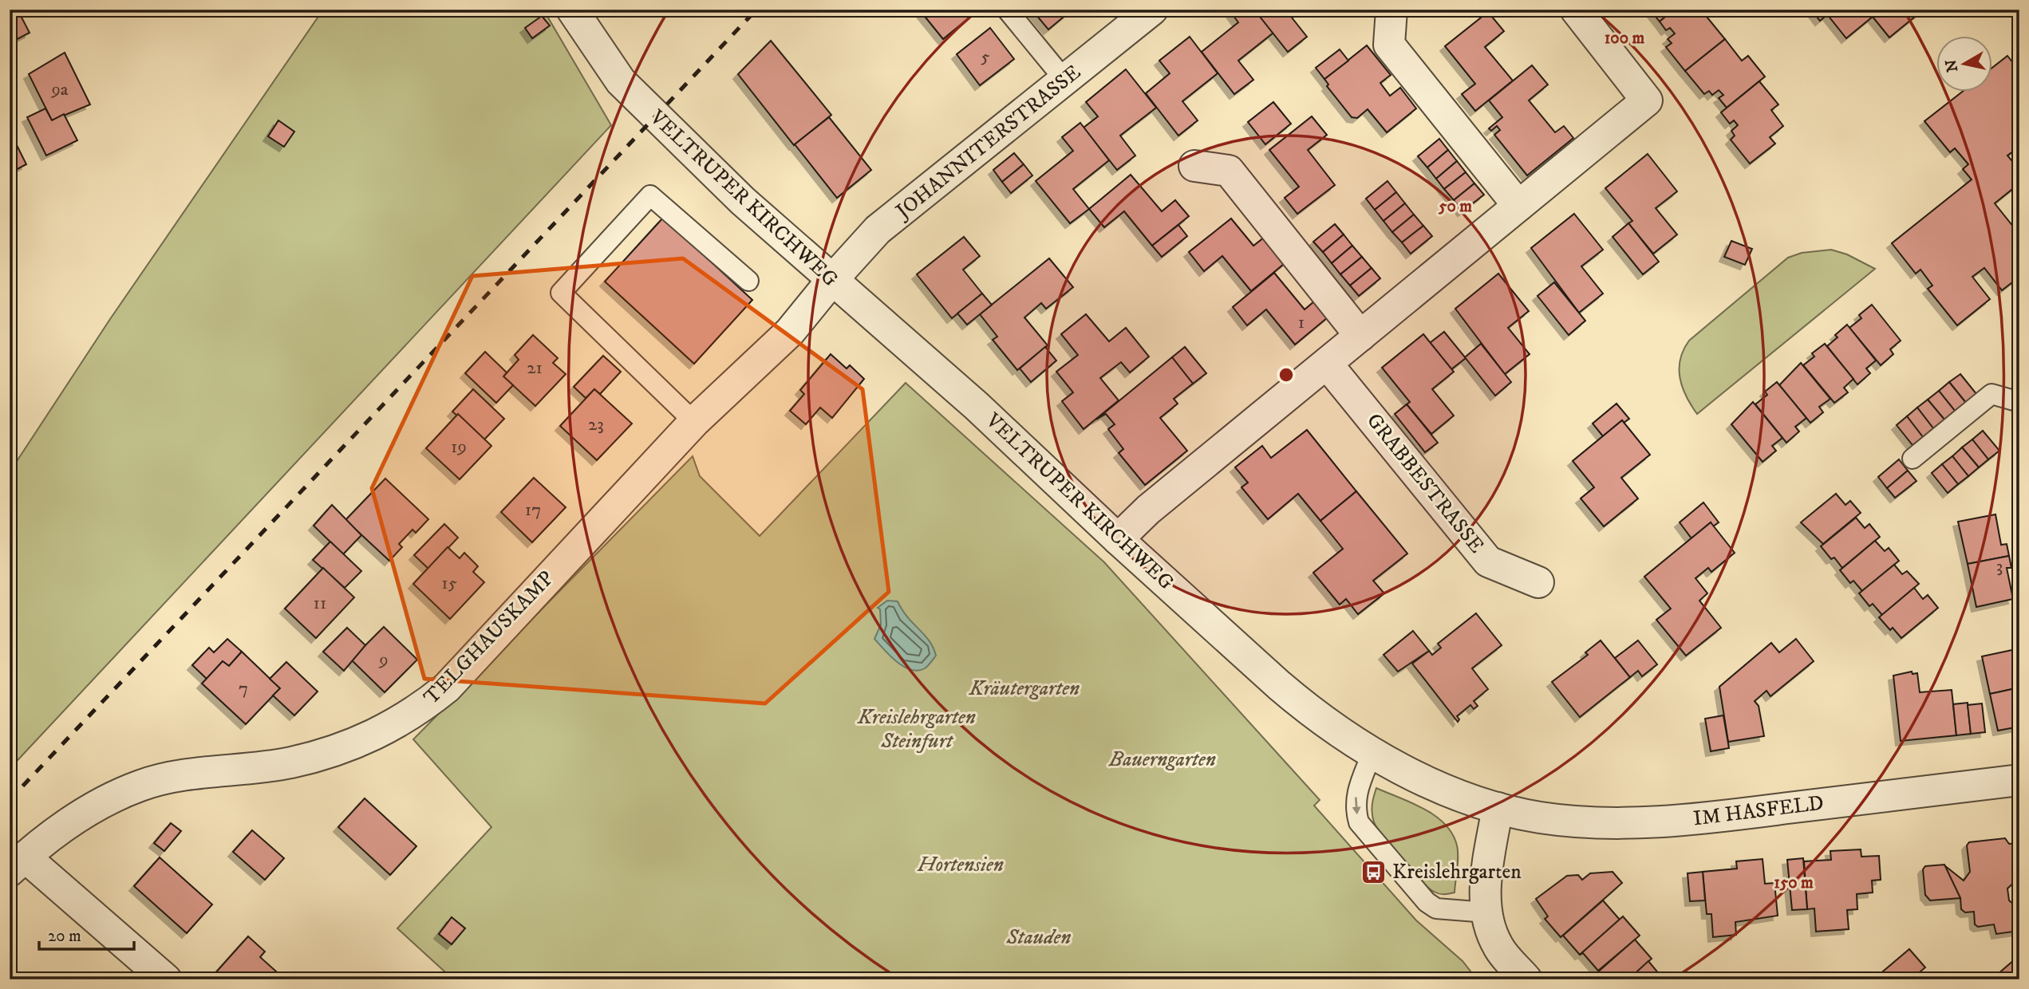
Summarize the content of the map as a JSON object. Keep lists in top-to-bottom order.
{
  "streets": {
    "street": [
      "JOHANNITERSTRASSE",
      "VELTRUPER KIRCHWEG",
      "GRABBESTRASSE",
      "TELGHAUSKAMP",
      "IM HASFELD"
    ]
  },
  "crossings": [
    ["JOHANNITERSTRASSE", "VELTRUPER KIRCHWEG"],
    ["JOHANNITERSTRASSE", "TELGHAUSKAMP"],
    ["VELTRUPER KIRCHWEG", "TELGHAUSKAMP"],
    ["VELTRUPER KIRCHWEG", "IM HASFELD"]
  ],
  "parks": [
    "Kräutergarten",
    "Kreislehrgarten Steinfurt",
    "Bauerngarten",
    "Hortensien",
    "Stauden"
  ],
  "places": {
    "bus stop": ["Kreislehrgarten"]
  },
  "house_numbers": [
    "5",
    "9a",
    "1",
    "21",
    "23",
    "19",
    "17",
    "3",
    "15",
    "11",
    "9",
    "7"
  ],
  "scale_bar": "20 m",
  "north": "left",
  "rings": ["100 m", "50 m", "150 m"]
}
